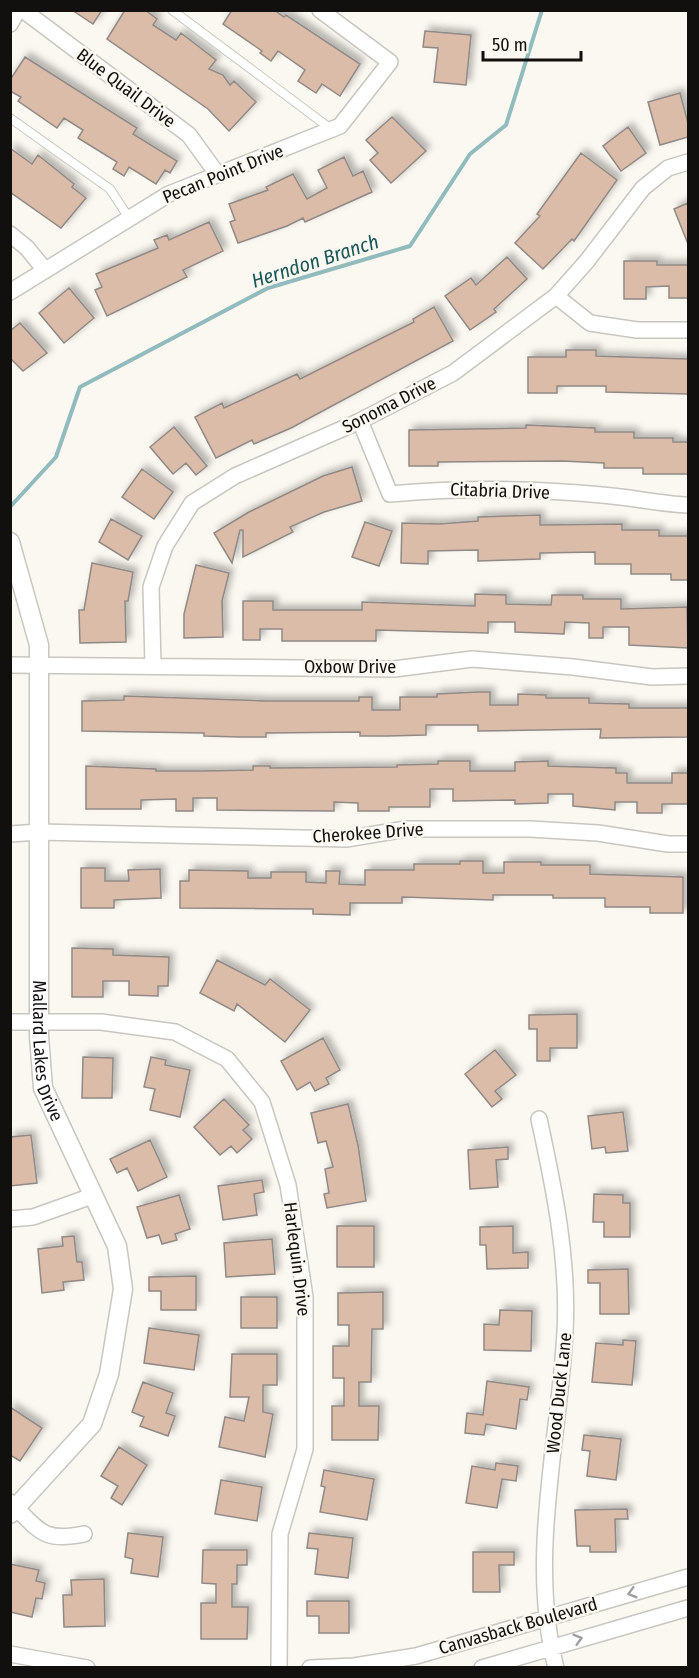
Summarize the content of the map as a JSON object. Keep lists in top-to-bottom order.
{
  "streets": {
    "street": [
      "Blue Quail Drive",
      "Pecan Point Drive",
      "Sonoma Drive",
      "Citabria Drive",
      "Oxbow Drive",
      "Cherokee Drive",
      "Mallard Lakes Drive",
      "Harlequin Drive",
      "Wood Duck Lane",
      "Canvasback Boulevard"
    ]
  },
  "crossings": [
    ["Blue Quail Drive", "Pecan Point Drive"],
    ["Sonoma Drive", "Citabria Drive"],
    ["Sonoma Drive", "Oxbow Drive"],
    ["Oxbow Drive", "Mallard Lakes Drive"],
    ["Cherokee Drive", "Mallard Lakes Drive"],
    ["Mallard Lakes Drive", "Harlequin Drive"],
    ["Wood Duck Lane", "Canvasback Boulevard"]
  ],
  "water": ["Herndon Branch"],
  "scale_bar": "50 m"
}
